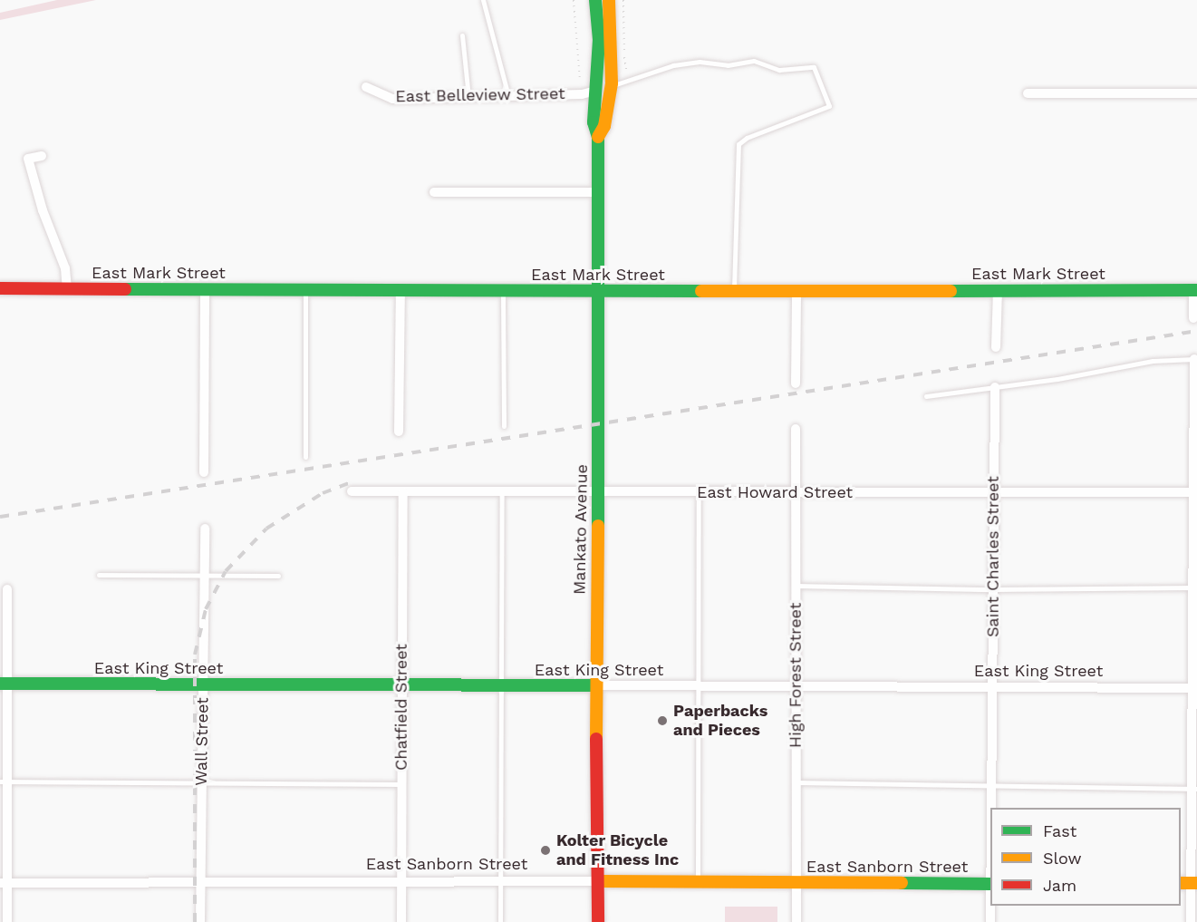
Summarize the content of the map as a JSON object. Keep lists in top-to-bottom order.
{
  "streets": {
    "street": [
      "East Belleview Street",
      "East Mark Street",
      "East Howard Street",
      "Mankato Avenue",
      "Saint Charles Street",
      "East King Street",
      "High Forest Street",
      "Chatfield Street",
      "Wall Street",
      "East Sanborn Street"
    ]
  },
  "crossings": [
    ["East Belleview Street", "Mankato Avenue"],
    ["East Mark Street", "Mankato Avenue"],
    ["East Howard Street", "Mankato Avenue"],
    ["East Howard Street", "Saint Charles Street"],
    ["East Howard Street", "High Forest Street"],
    ["East Howard Street", "Chatfield Street"],
    ["Mankato Avenue", "East King Street"],
    ["Mankato Avenue", "East Sanborn Street"],
    ["Saint Charles Street", "East King Street"],
    ["East King Street", "High Forest Street"],
    ["East King Street", "Chatfield Street"],
    ["East King Street", "Wall Street"],
    ["High Forest Street", "East Sanborn Street"],
    ["Chatfield Street", "East Sanborn Street"],
    ["Wall Street", "East Sanborn Street"]
  ],
  "places": ["Paperbacks and Pieces", "Kolter Bicycle and Fitness Inc"],
  "legend": ["Fast", "Slow", "Jam"]
}
